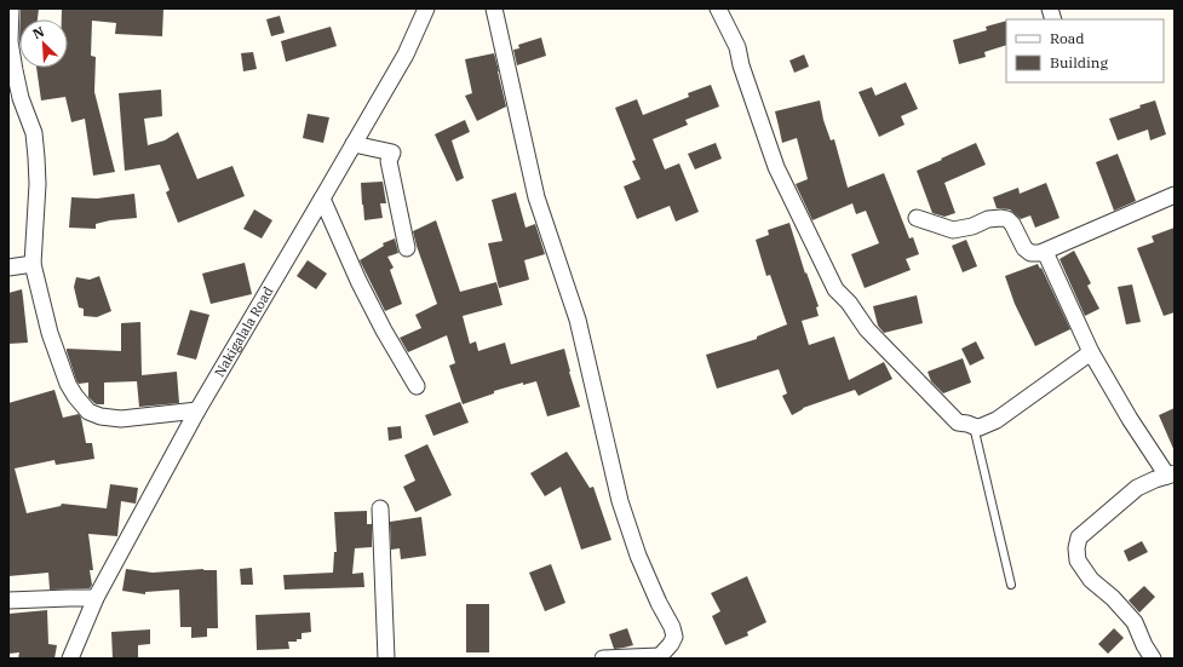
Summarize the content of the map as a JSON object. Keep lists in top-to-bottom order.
{
  "streets": {
    "street": ["Nakigalala Road"]
  },
  "legend": ["Road", "Building"],
  "north": "top left"
}
